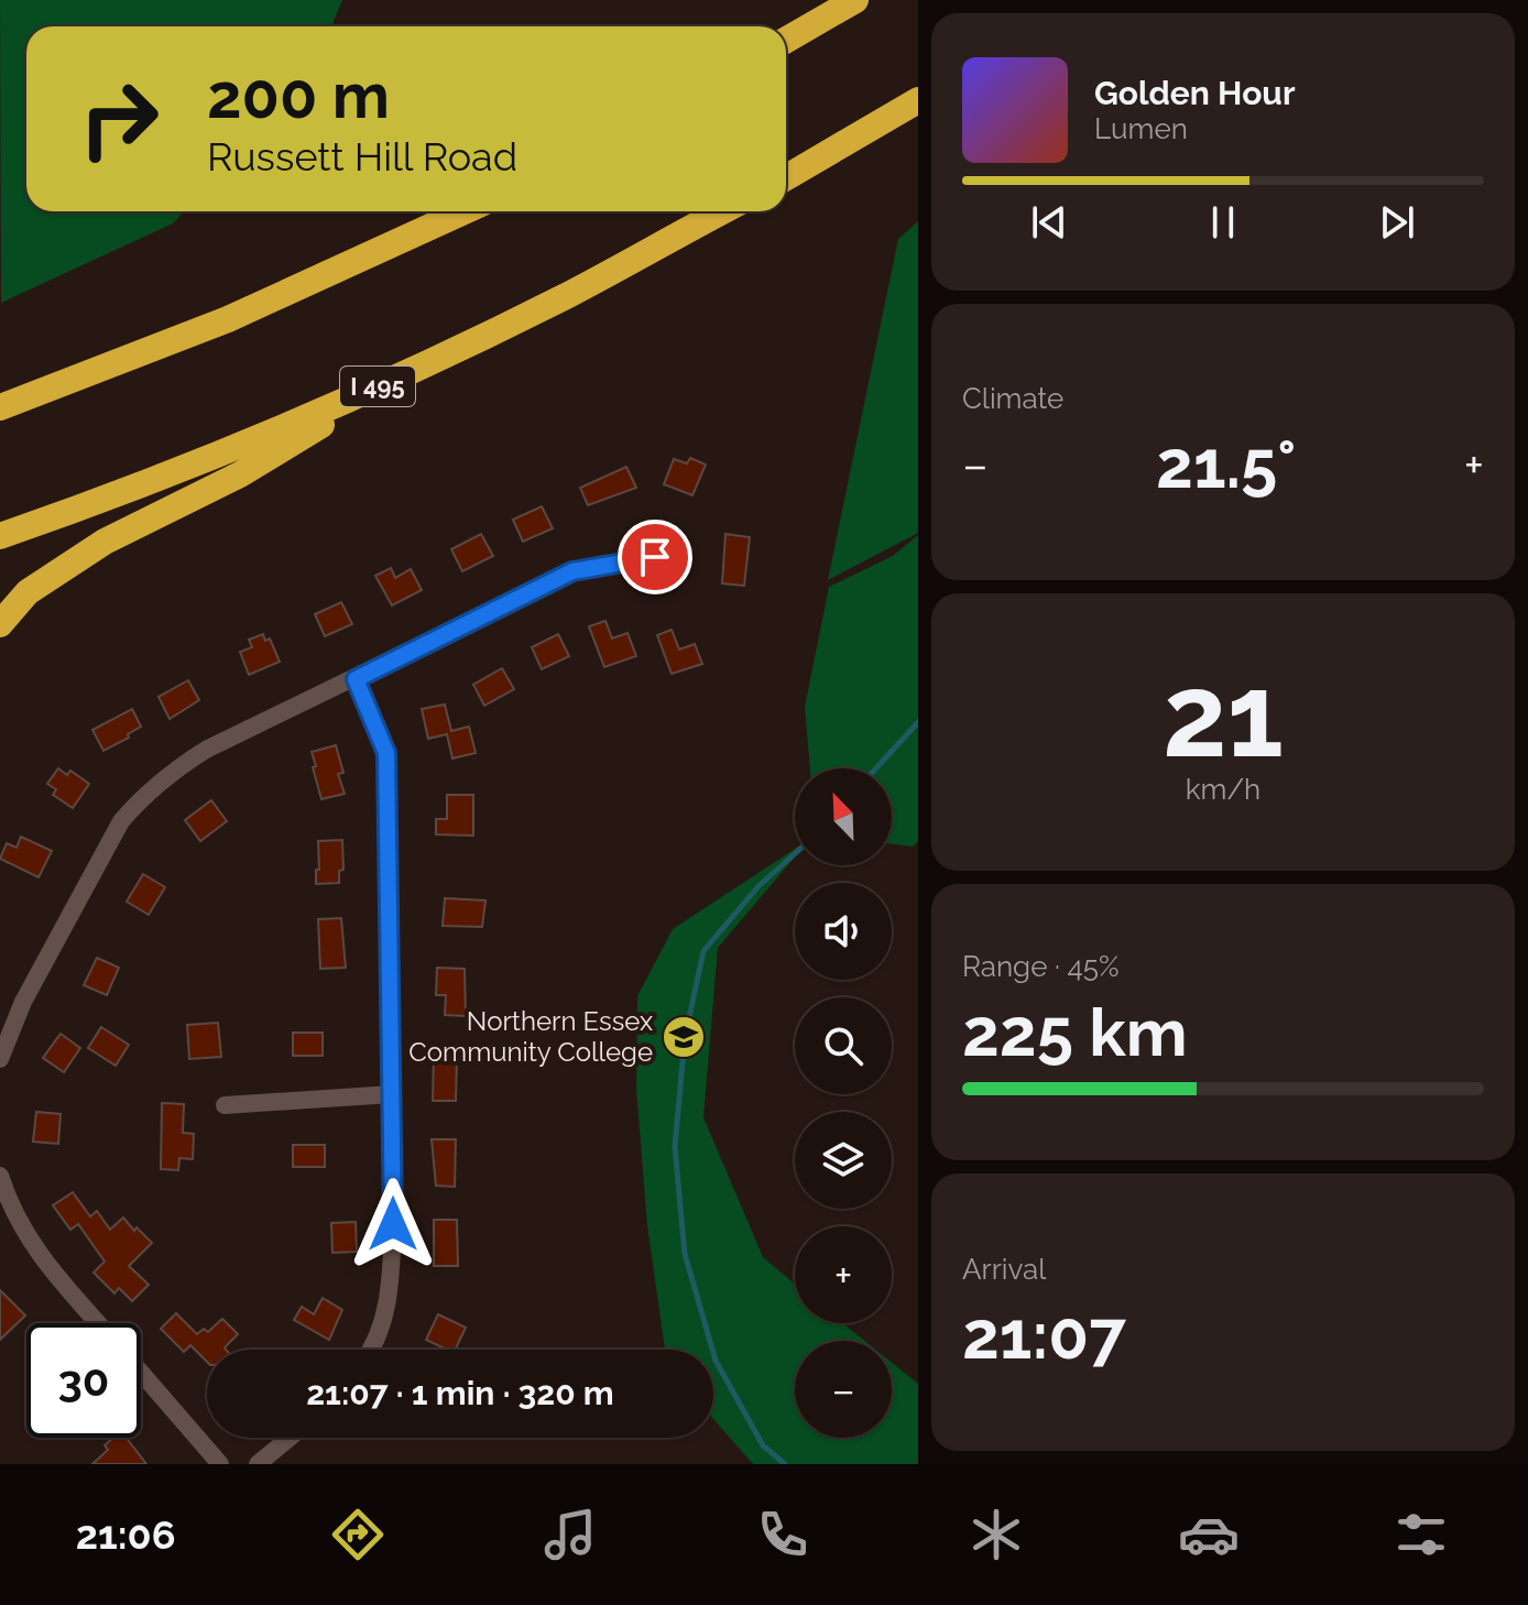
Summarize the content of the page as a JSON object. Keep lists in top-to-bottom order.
{
  "streets": {
    "highway": ["I 495"]
  },
  "places": {
    "school or university": ["Northern Essex Community College"]
  },
  "north": "top left",
  "page": {
    "turn": ["200 m", "Russett Hill Road"],
    "song": ["Golden Hour", "Lumen"],
    "tile": [
      "Climate",
      ["21", "km/h"],
      ["Range · 45%", "225 km"],
      ["Arrival", "21:07"]
    ],
    "heat": ["−", "21.5°", "+"],
    "map_buttons": ["+", "−"],
    "limit": "30",
    "trip": "21:07 · 1 min · 320 m",
    "tabs": "21:06"
  }
}
